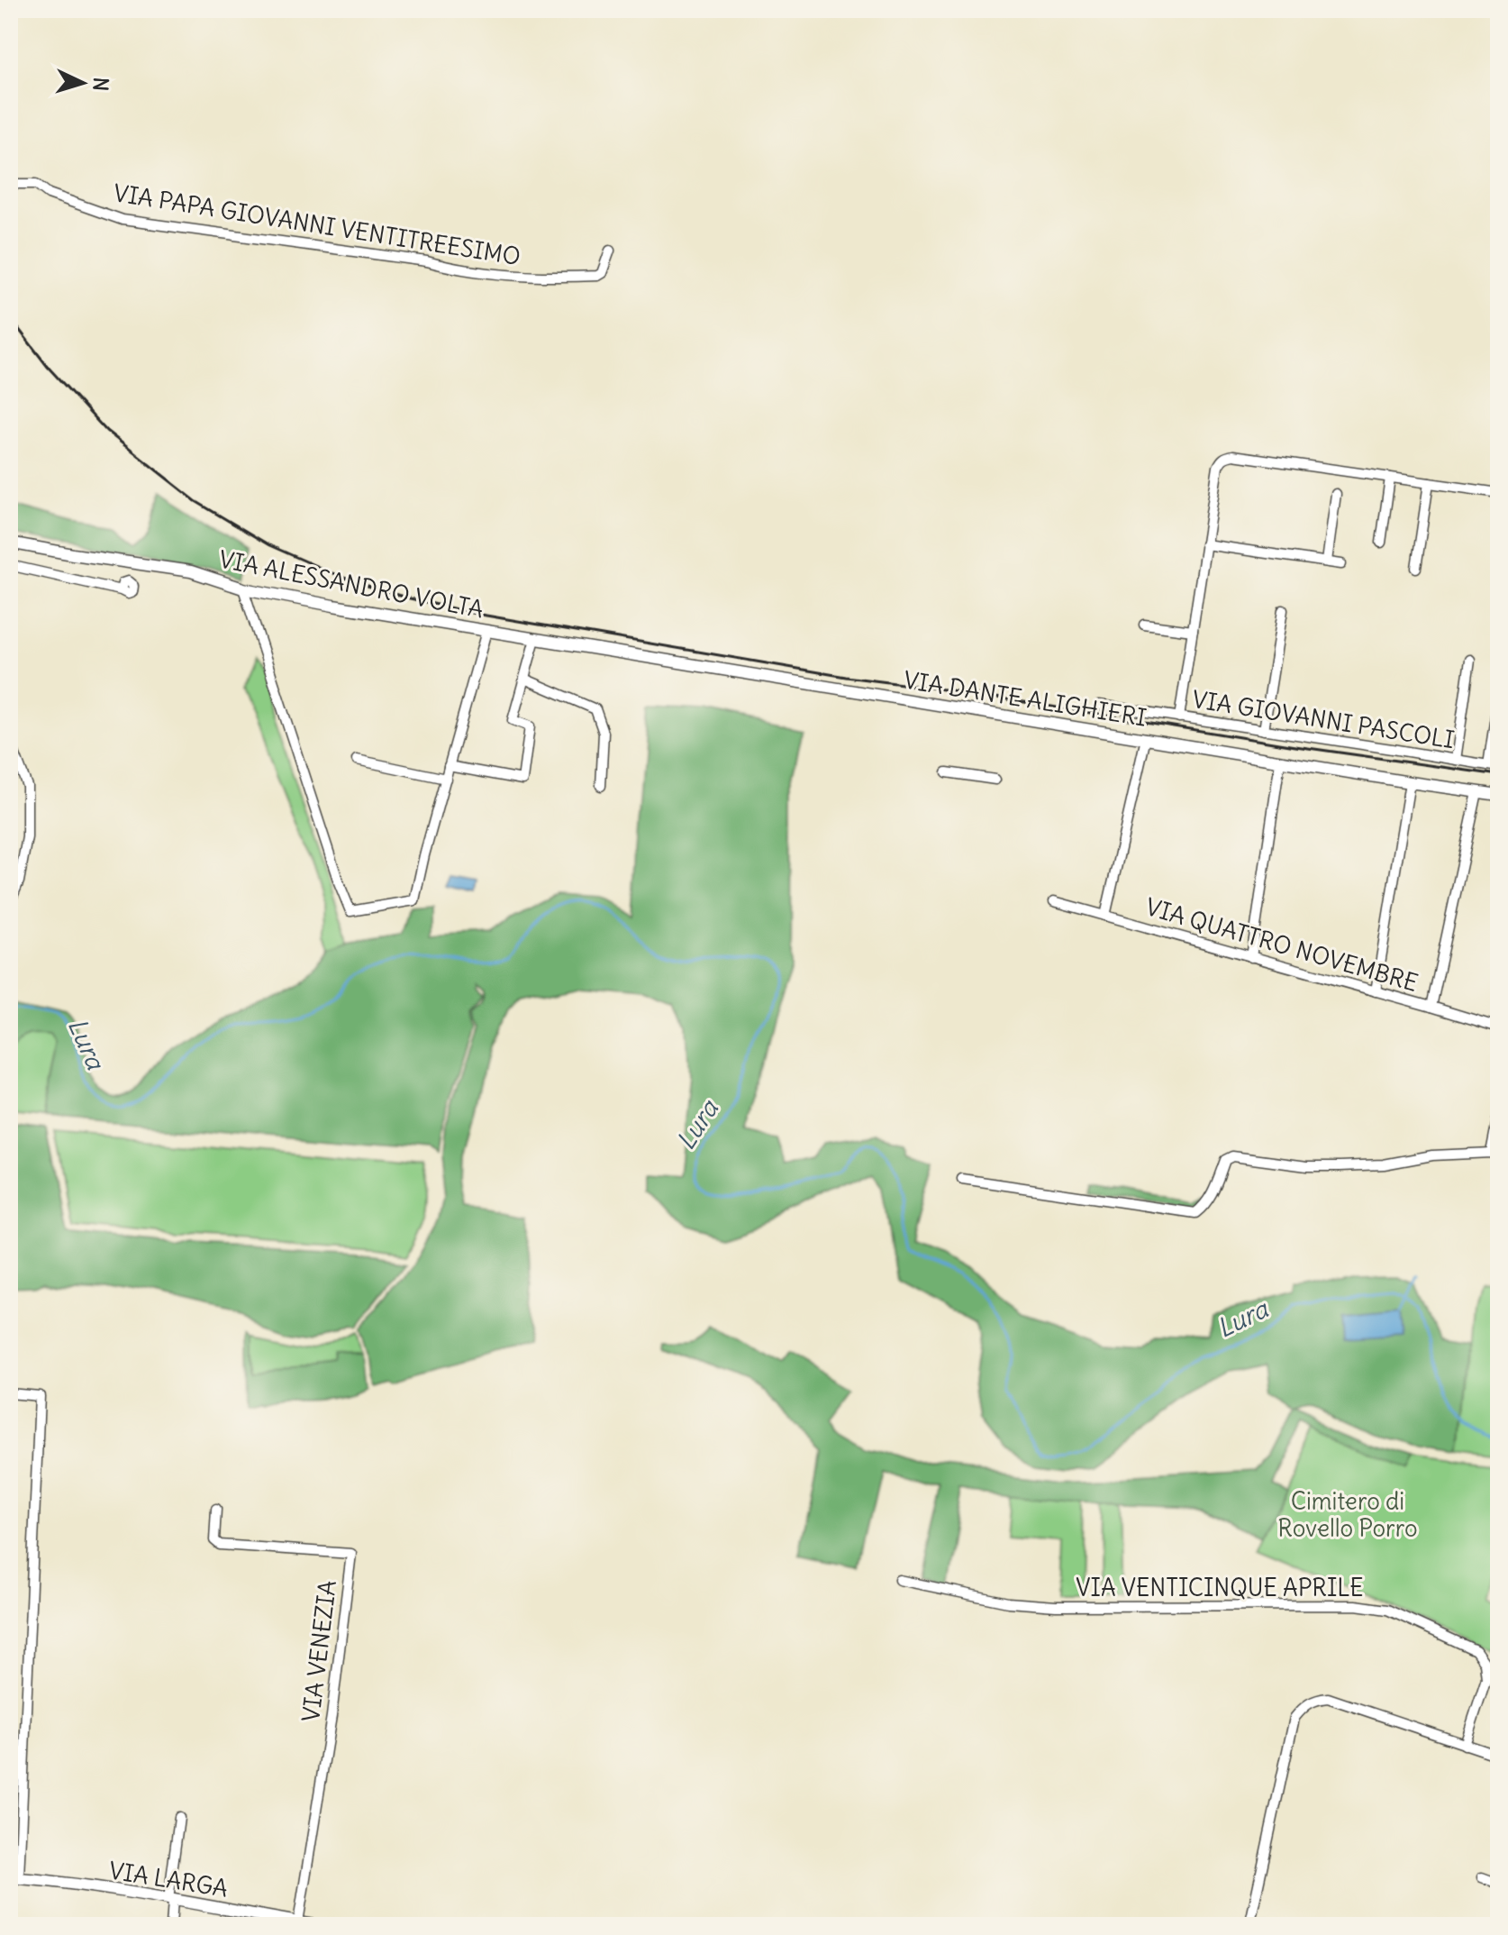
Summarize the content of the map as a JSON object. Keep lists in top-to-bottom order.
{
  "streets": {
    "street": [
      "VIA PAPA GIOVANNI VENTITREESIMO",
      "VIA ALESSANDRO VOLTA",
      "VIA DANTE ALIGHIERI",
      "VIA GIOVANNI PASCOLI",
      "VIA QUATTRO NOVEMBRE",
      "VIA VENTICINQUE APRILE",
      "VIA VENEZIA",
      "VIA LARGA"
    ]
  },
  "crossings": [
    ["VIA ALESSANDRO VOLTA", "VIA DANTE ALIGHIERI"],
    ["VIA VENEZIA", "VIA LARGA"]
  ],
  "water": ["Lura"],
  "parks": ["Cimitero di Rovello Porro"],
  "north": "right"
}
